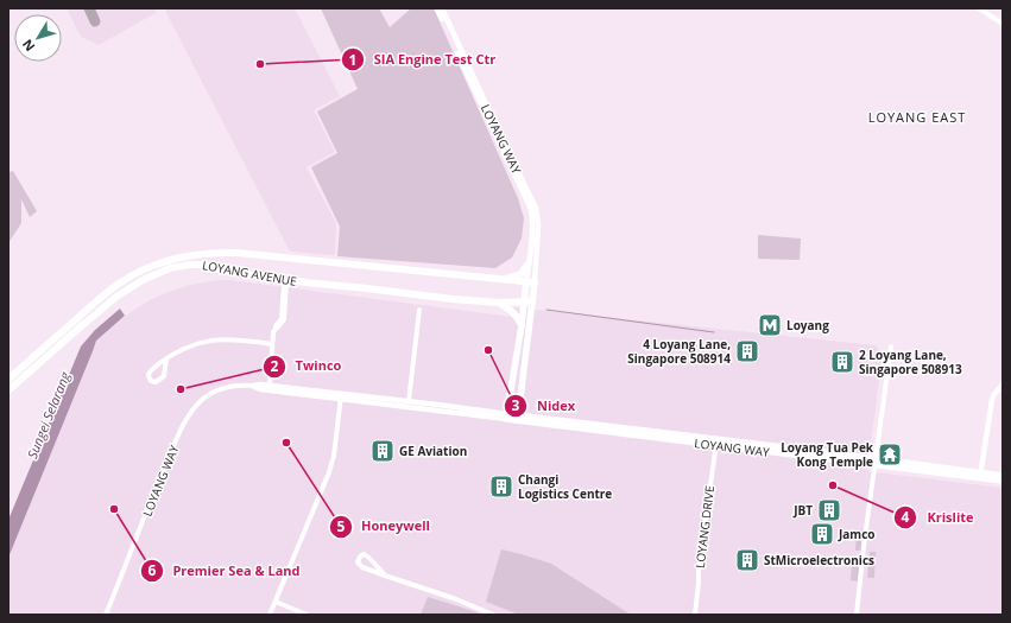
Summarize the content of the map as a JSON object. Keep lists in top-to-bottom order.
{
  "streets": {
    "main road": ["LOYANG WAY", "LOYANG AVENUE"],
    "street": ["LOYANG DRIVE"]
  },
  "crossings": [
    ["LOYANG WAY", "LOYANG AVENUE"],
    ["LOYANG WAY", "LOYANG DRIVE"]
  ],
  "districts": ["LOYANG EAST"],
  "water": ["Sungei Selarang"],
  "places": {
    "other": [
      "SIA Engine Test Ctr",
      "Nidex",
      "Twinco",
      "Honeywell",
      "Krislite",
      "Premier Sea & Land"
    ],
    "metro station": ["Loyang"],
    "building": [
      "4 Loyang Lane, Singapore 508914",
      "2 Loyang Lane, Singapore 508913",
      "GE Aviation",
      "Changi Logistics Centre",
      "JBT",
      "Jamco",
      "StMicroelectronics"
    ],
    "temple": ["Loyang Tua Pek Kong Temple"]
  },
  "north": "bottom left"
}
